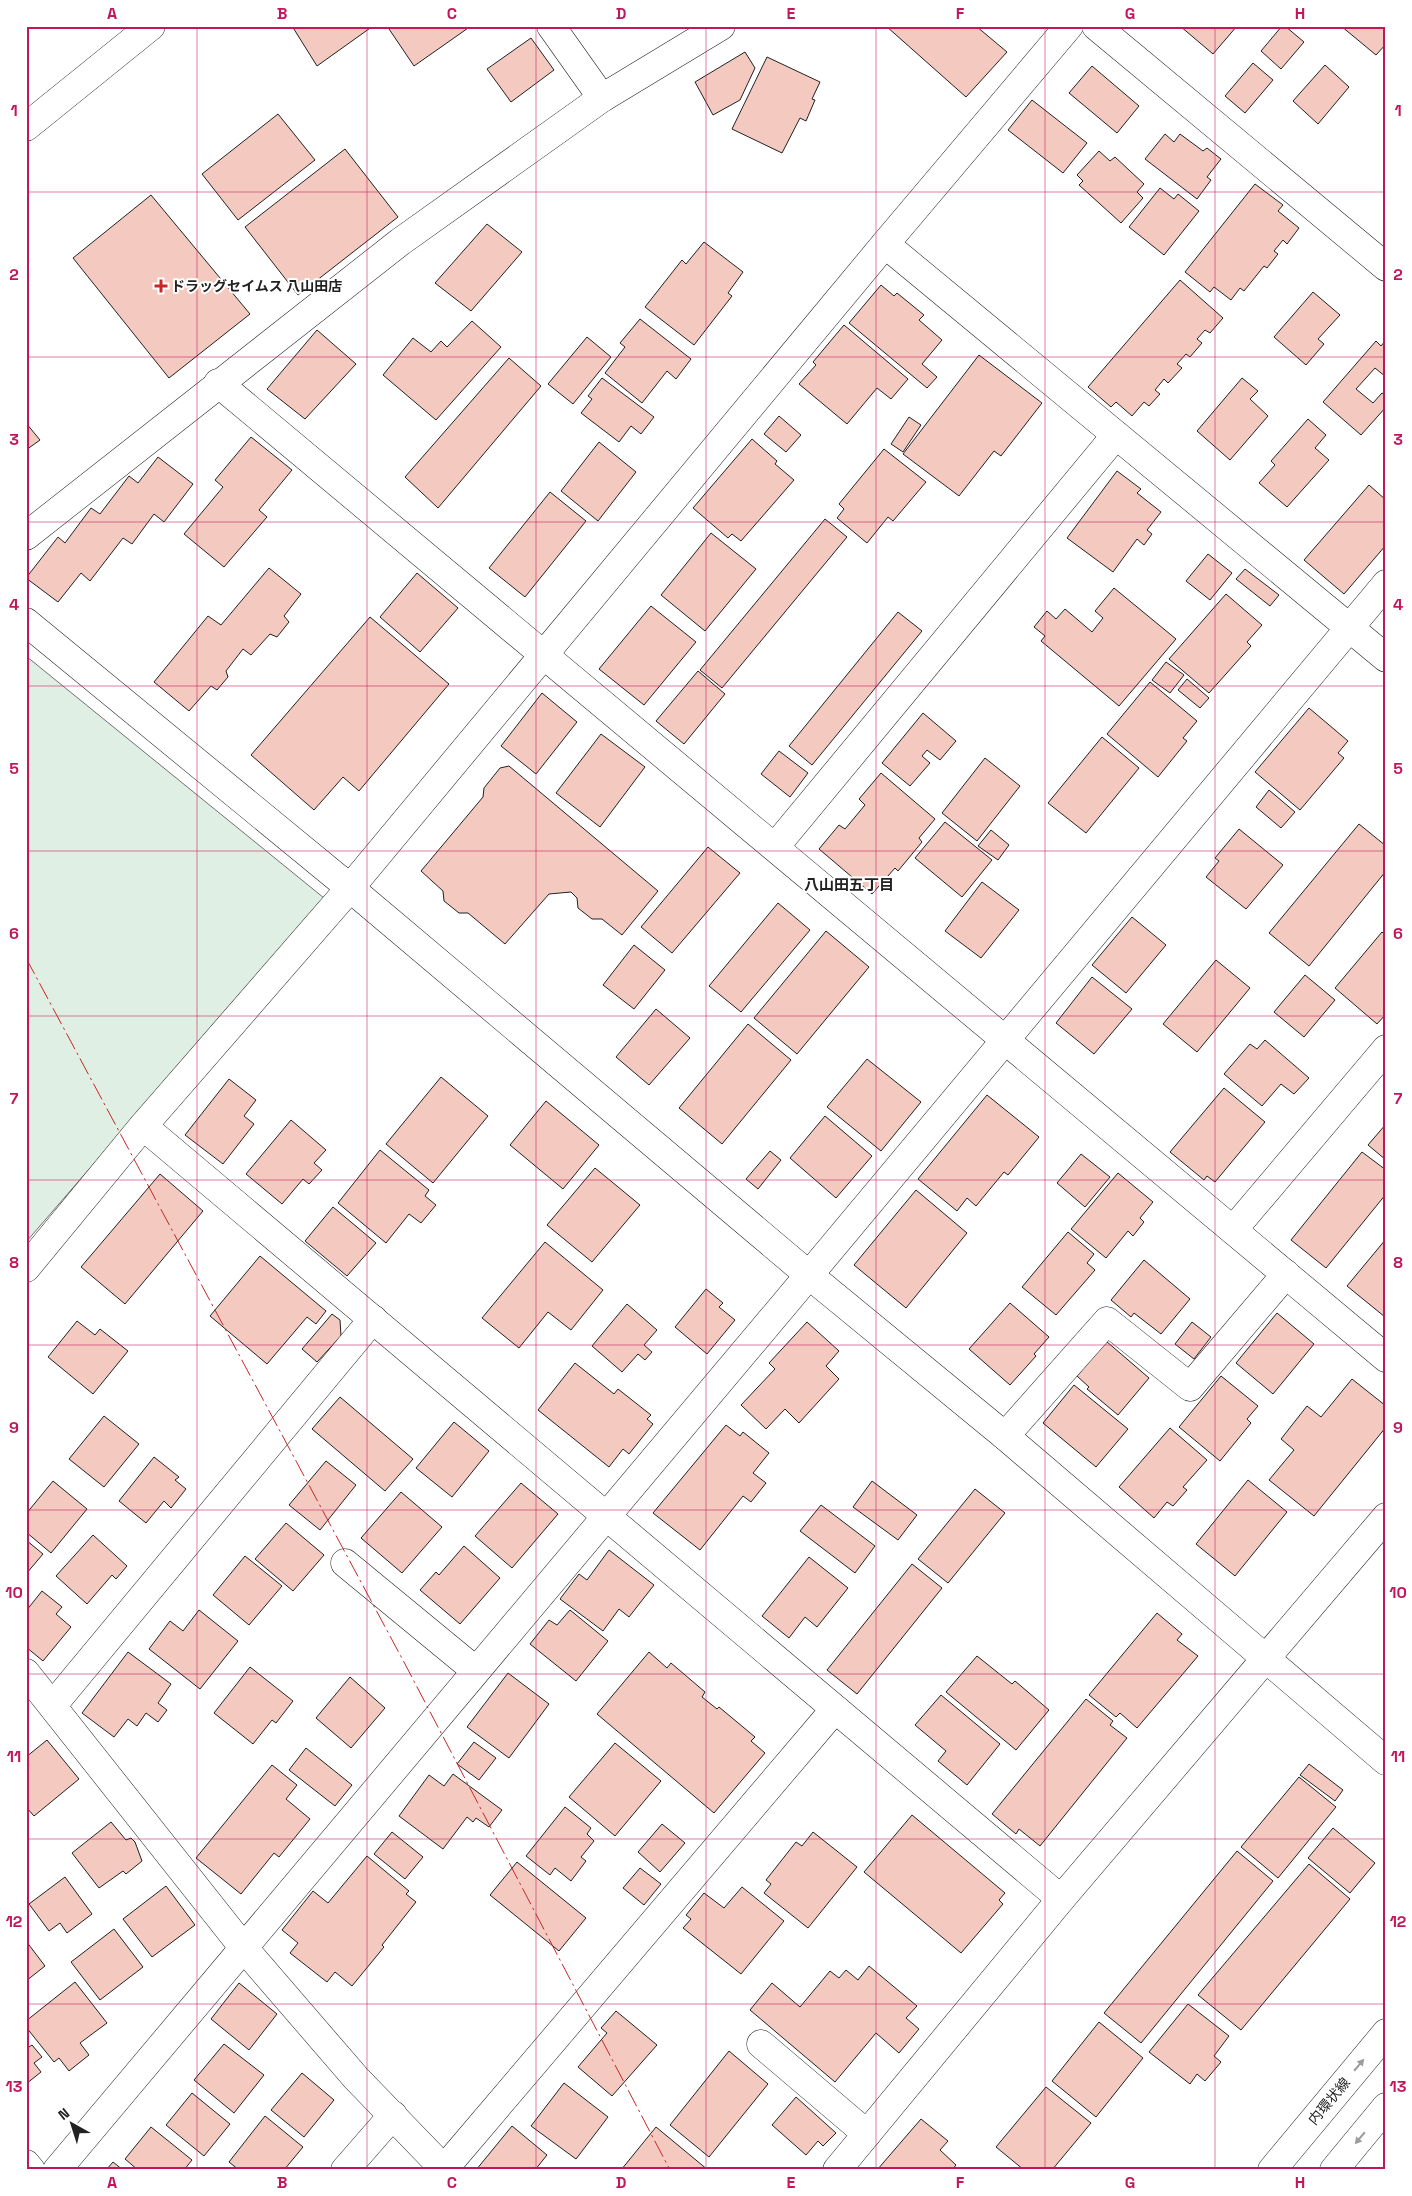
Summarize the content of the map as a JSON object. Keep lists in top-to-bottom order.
{
  "streets": {
    "street": ["内環状線"]
  },
  "districts": ["八山田五丁目"],
  "places": {
    "health": ["ドラッグセイムス 八山田店"]
  },
  "north": "top left",
  "grid": {
    "columns": [
      "A",
      "B",
      "C",
      "D",
      "E",
      "F",
      "G",
      "H"
    ],
    "rows": [
      "1",
      "2",
      "3",
      "4",
      "5",
      "6",
      "7",
      "8",
      "9",
      "10",
      "11",
      "12",
      "13"
    ]
  }
}
